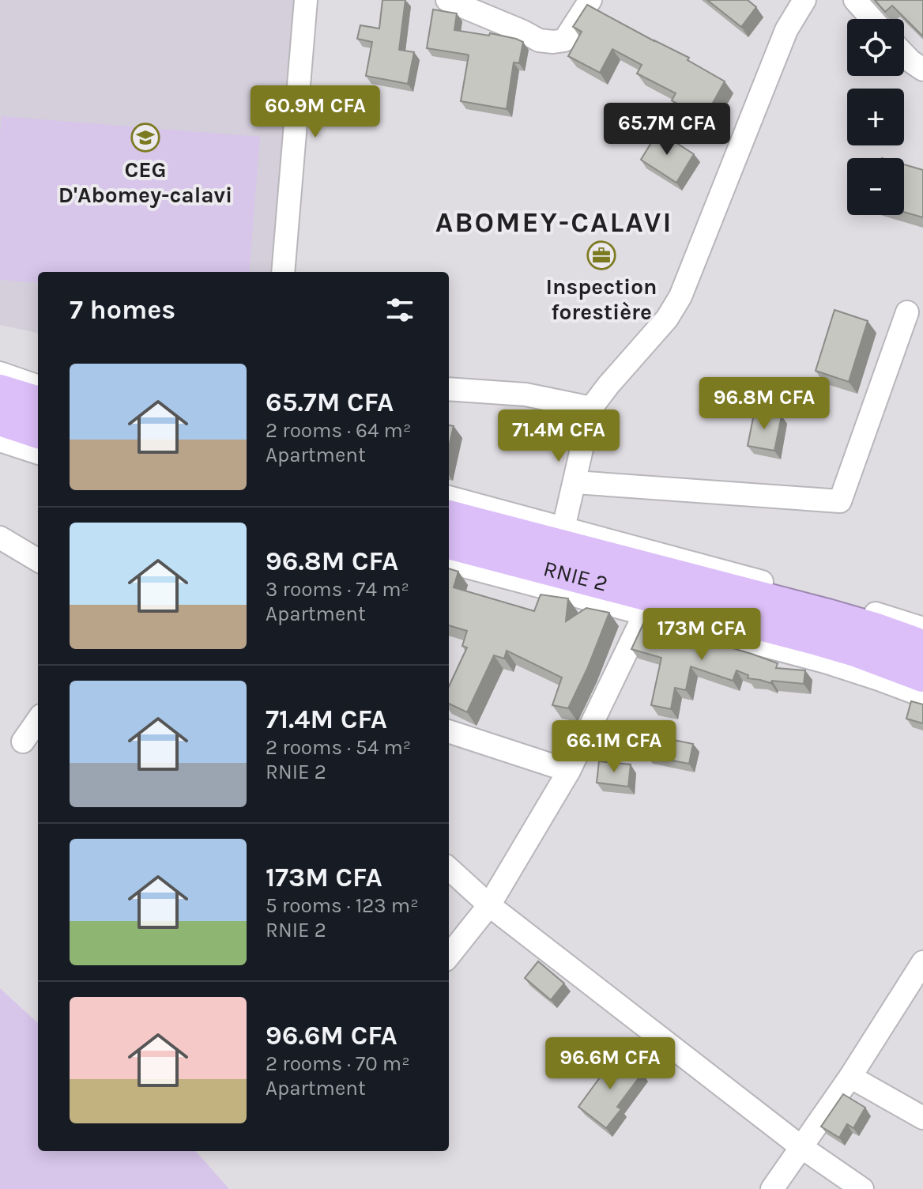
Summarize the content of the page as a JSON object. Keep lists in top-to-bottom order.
{
  "streets": {
    "highway": ["RNIE 2"]
  },
  "districts": ["ABOMEY-CALAVI"],
  "places": {
    "school or university": ["CEG D'Abomey-calavi"],
    "office": ["Inspection forestière"]
  },
  "page": {
    "map_buttons": ["+", "−"],
    "price": [
      "60.9M CFA",
      "65.7M CFA",
      "96.8M CFA",
      "71.4M CFA",
      "173M CFA",
      "66.1M CFA",
      "96.6M CFA"
    ],
    "heading": "7 homes",
    "list": [
      {
        "name": "65.7M CFA",
        "note": "2 rooms · 64 m² · Apartment"
      },
      {
        "name": "96.8M CFA",
        "note": "3 rooms · 74 m² · Apartment"
      },
      {
        "name": "71.4M CFA",
        "note": "2 rooms · 54 m² · RNIE 2"
      },
      {
        "name": "173M CFA",
        "note": "5 rooms · 123 m² · RNIE 2"
      },
      {
        "name": "96.6M CFA",
        "note": "2 rooms · 70 m² · Apartment"
      }
    ]
  }
}
